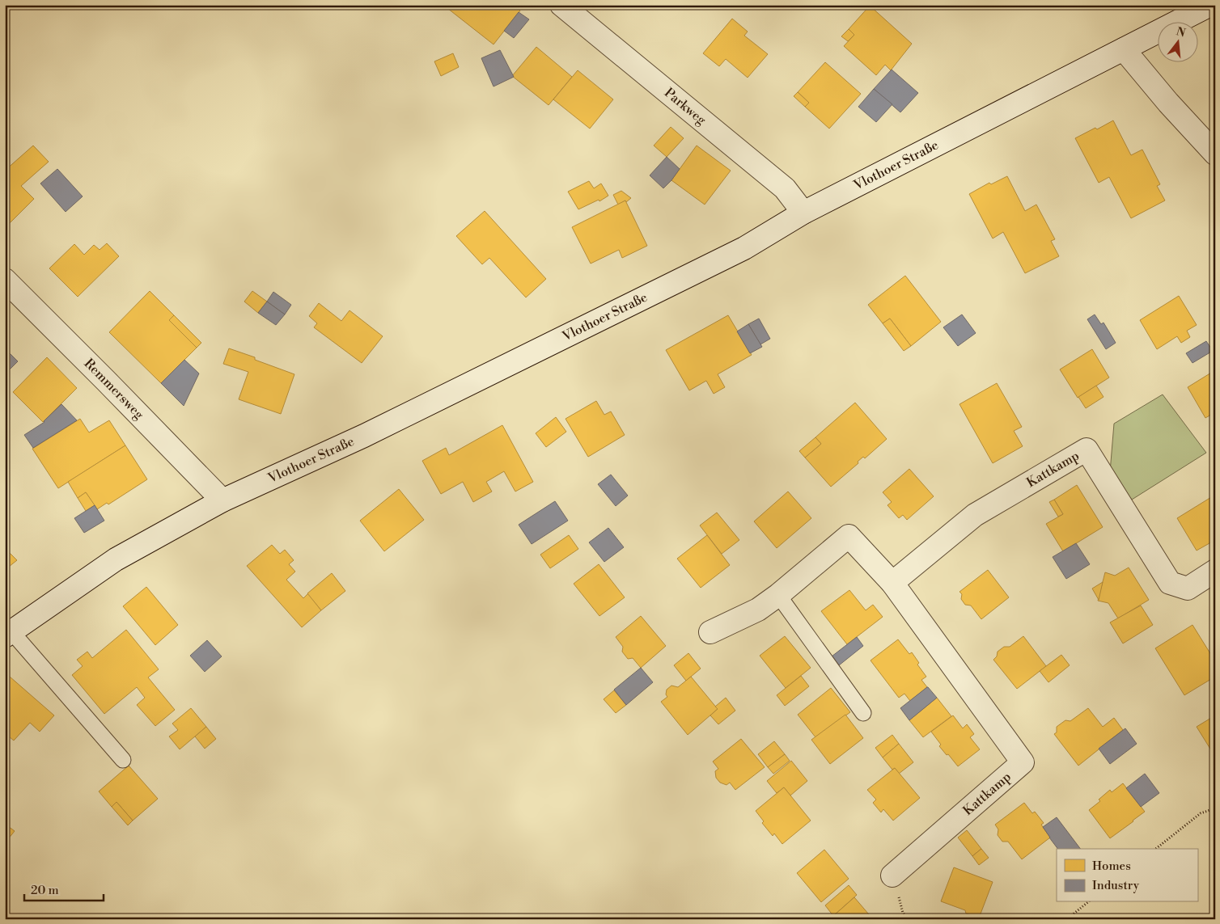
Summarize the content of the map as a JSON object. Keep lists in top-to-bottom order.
{
  "streets": {
    "street": [
      "Parkweg",
      "Vlothoer Straße",
      "Remmersweg",
      "Kattkamp"
    ]
  },
  "crossings": [
    ["Parkweg", "Vlothoer Straße"],
    ["Vlothoer Straße", "Remmersweg"]
  ],
  "legend": ["Homes", "Industry"],
  "scale_bar": "20 m",
  "north": "top"
}
